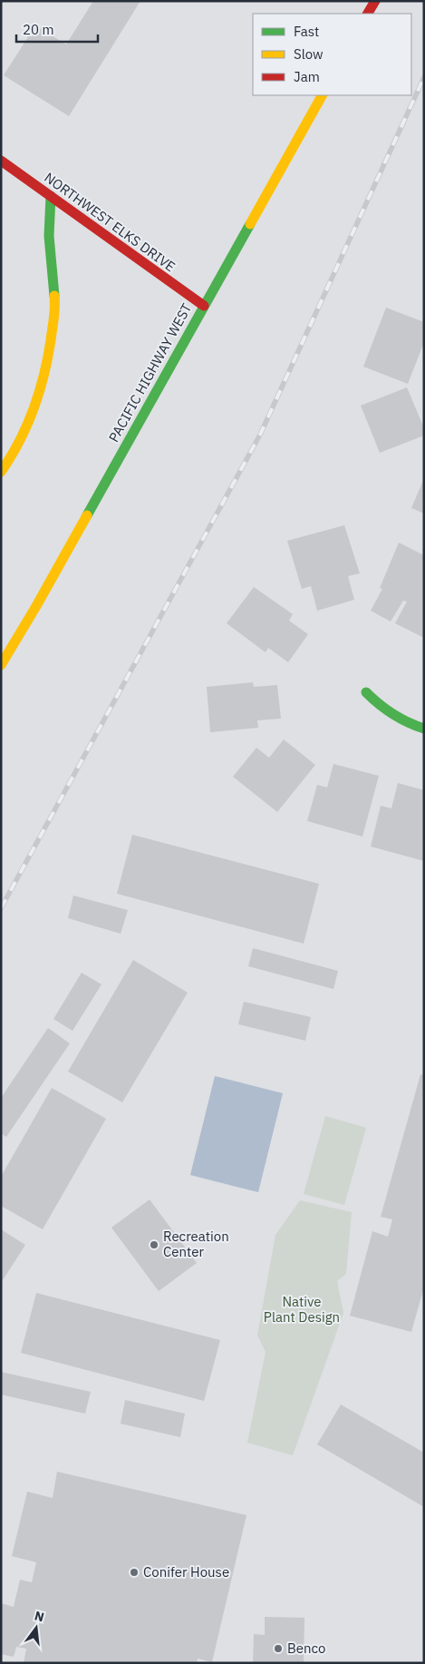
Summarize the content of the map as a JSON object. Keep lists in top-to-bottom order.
{
  "streets": {
    "main road": ["NORTHWEST ELKS DRIVE", "PACIFIC HIGHWAY WEST"]
  },
  "crossings": [
    ["NORTHWEST ELKS DRIVE", "PACIFIC HIGHWAY WEST"]
  ],
  "parks": ["Native Plant Design"],
  "places": ["Recreation Center", "Conifer House", "Benco"],
  "legend": ["Fast", "Slow", "Jam"],
  "scale_bar": "20 m",
  "north": "top"
}
